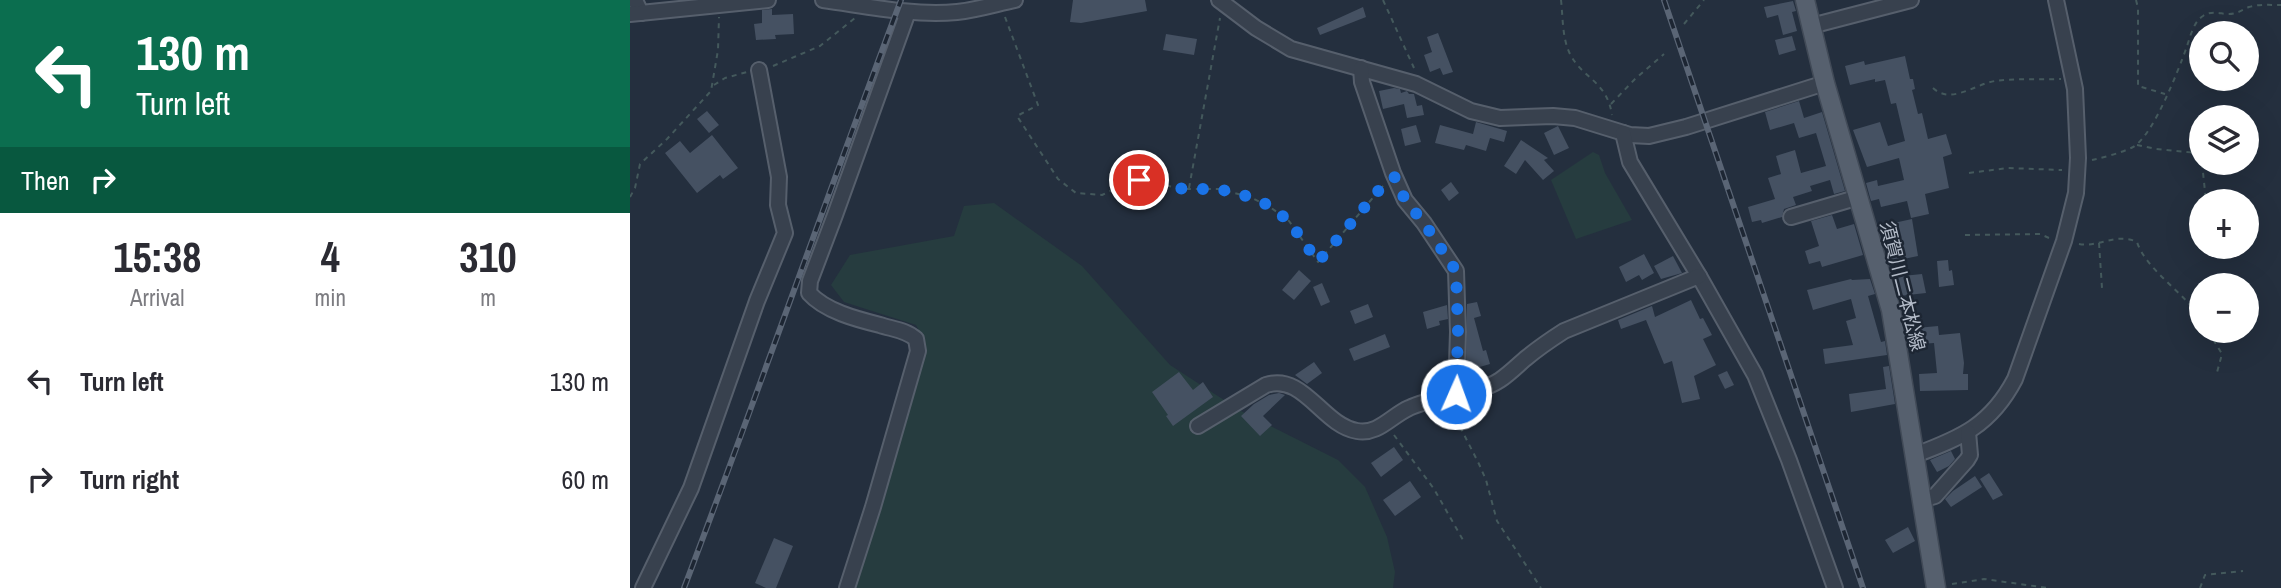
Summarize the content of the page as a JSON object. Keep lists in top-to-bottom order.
{
  "streets": {
    "main road": ["須賀川二本松線"]
  },
  "page": {
    "turn": ["130 m", "Turn left"],
    "map_buttons": ["+", "−"],
    "then": "Then",
    "eta": [
      "15:38",
      "Arrival",
      "4",
      "min",
      "310",
      "m"
    ],
    "list": [
      {
        "name": "Turn left",
        "value": "130 m"
      },
      {
        "name": "Turn right",
        "value": "60 m"
      }
    ]
  }
}
